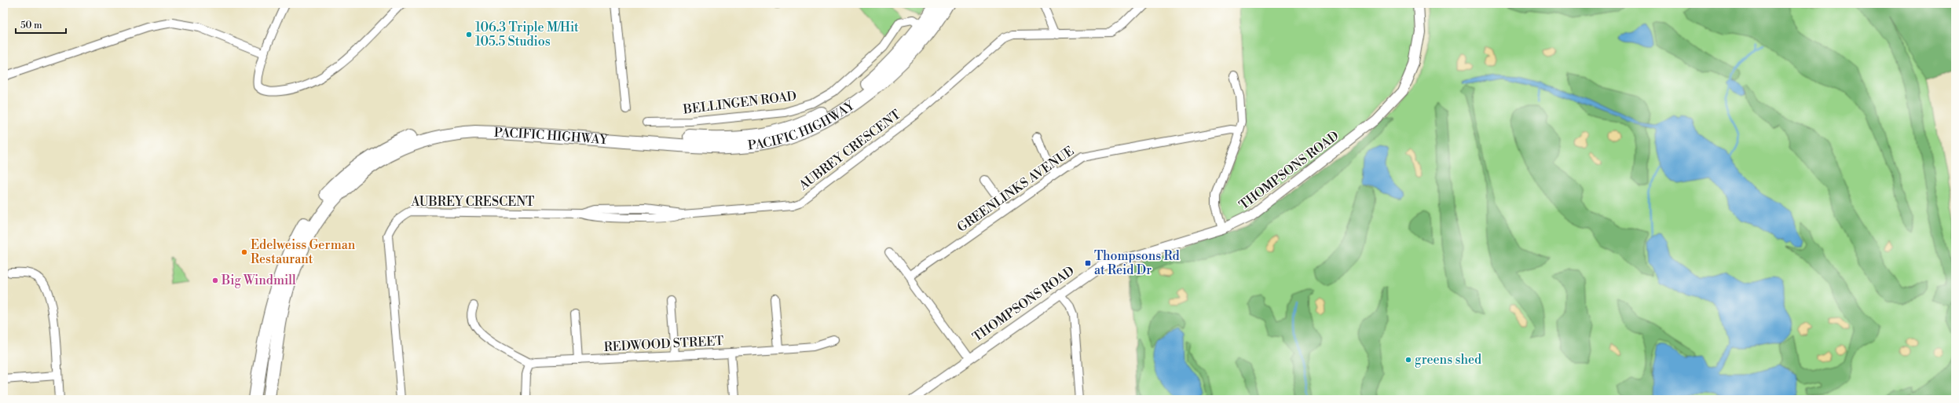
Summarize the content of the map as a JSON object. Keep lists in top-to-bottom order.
{
  "streets": {
    "highway": ["PACIFIC HIGHWAY"],
    "street": [
      "BELLINGEN ROAD",
      "AUBREY CRESCENT",
      "THOMPSONS ROAD",
      "GREENLINKS AVENUE",
      "REDWOOD STREET"
    ]
  },
  "crossings": [
    ["BELLINGEN ROAD", "PACIFIC HIGHWAY"]
  ],
  "places": {
    "other": [
      "106.3 Triple M/Hit 105.5 Studios",
      "Edelweiss German Restaurant",
      "Big Windmill",
      "greens shed"
    ],
    "transit": ["Thompsons Rd at Reid Dr"]
  },
  "scale_bar": "50 m"
}
